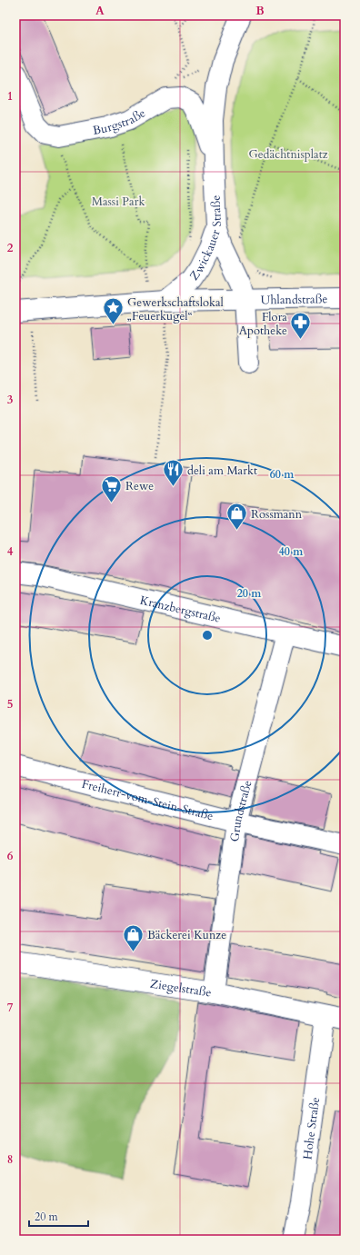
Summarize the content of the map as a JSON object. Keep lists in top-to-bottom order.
{
  "streets": {
    "street": [
      "Burgstraße",
      "Zwickauer Straße",
      "Uhlandstraße",
      "Kranzbergstraße",
      "Freiherr-vom-Stein-Straße",
      "Grundstraße",
      "Ziegelstraße",
      "Hohe Straße"
    ]
  },
  "crossings": [
    ["Burgstraße", "Zwickauer Straße"],
    ["Zwickauer Straße", "Uhlandstraße"],
    ["Kranzbergstraße", "Grundstraße"],
    ["Freiherr-vom-Stein-Straße", "Grundstraße"],
    ["Grundstraße", "Ziegelstraße"],
    ["Ziegelstraße", "Hohe Straße"]
  ],
  "parks": ["Gedächtnisplatz", "Massi Park"],
  "places": {
    "place": ["Gewerkschaftslokal „Feuerkugel“"],
    "pharmacy": ["Flora Apotheke"],
    "restaurant": ["deli am Markt"],
    "supermarket": ["Rewe"],
    "shop": ["Rossmann", "Bäckerei Kunze"]
  },
  "scale_bar": "20 m",
  "grid": {
    "columns": ["A", "B"],
    "rows": [
      "1",
      "2",
      "3",
      "4",
      "5",
      "6",
      "7",
      "8"
    ]
  },
  "rings": ["60 m", "40 m", "20 m"]
}
